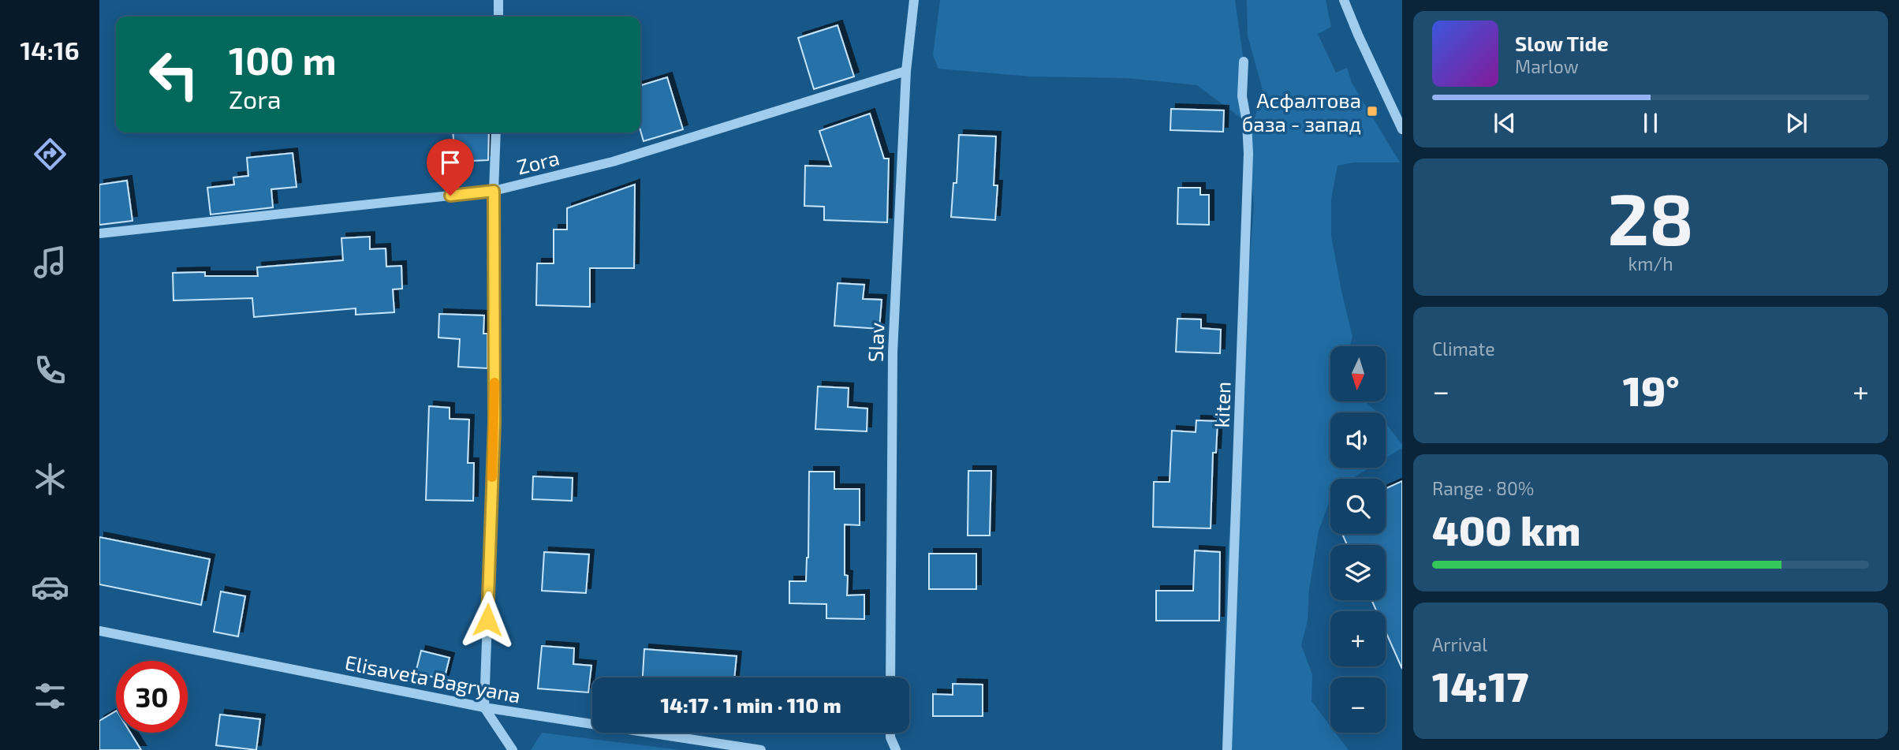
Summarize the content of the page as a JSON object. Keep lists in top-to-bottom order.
{
  "streets": {
    "street": [
      "Zora",
      "Slav",
      "kiten",
      "Elisaveta Bagryana"
    ]
  },
  "crossings": [
    ["Zora", "Slav"]
  ],
  "places": {
    "transit": ["Асфалтова база - запад"]
  },
  "north": "bottom",
  "page": {
    "tabs": "14:16",
    "turn": ["100 m", "Zora"],
    "song": ["Slow Tide", "Marlow"],
    "tile": [
      ["28", "km/h"],
      "Climate",
      ["Range · 80%", "400 km"],
      ["Arrival", "14:17"]
    ],
    "map_buttons": ["+", "−"],
    "heat": ["−", "19°", "+"],
    "limit": "30",
    "trip": "14:17 · 1 min · 110 m"
  }
}
